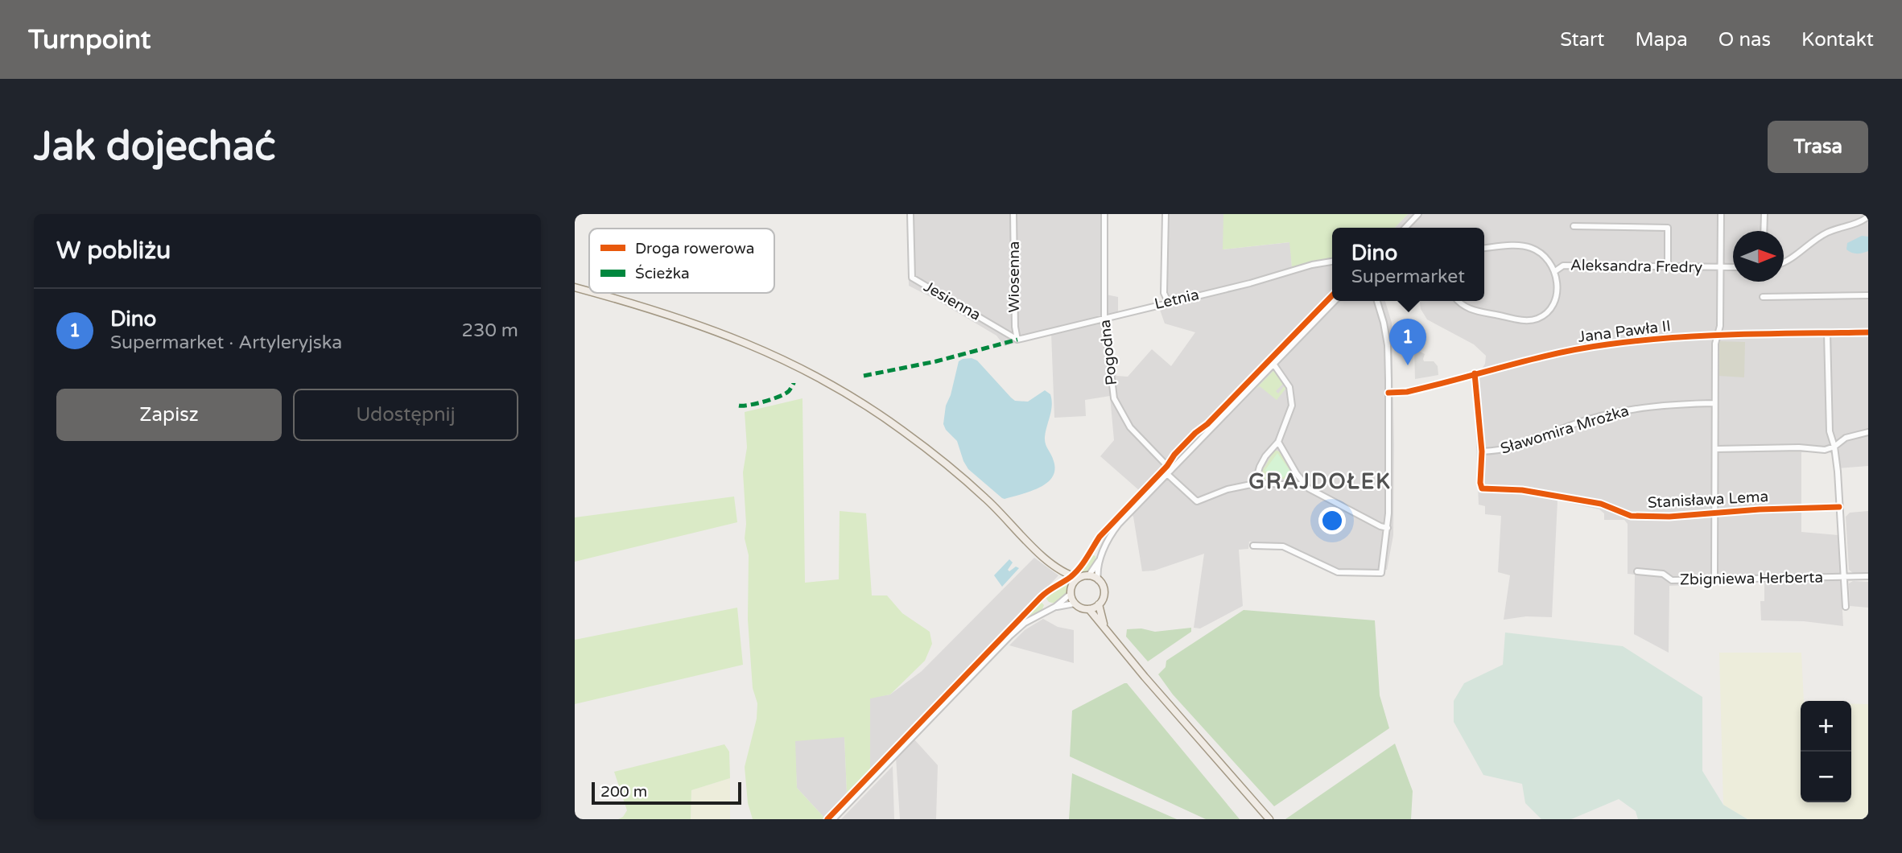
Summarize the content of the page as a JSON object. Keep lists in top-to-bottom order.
{
  "streets": {
    "street": [
      "Aleksandra Fredry",
      "Wiosenna",
      "Letnia",
      "Jesienna",
      "Jana Pawła II",
      "Pogodna",
      "Sławomira Mrożka",
      "Stanisława Lema",
      "Zbigniewa Herberta"
    ]
  },
  "crossings": [
    ["Wiosenna", "Letnia"],
    ["Wiosenna", "Jesienna"],
    ["Letnia", "Jesienna"],
    ["Letnia", "Pogodna"],
    ["Sławomira Mrożka", "Stanisława Lema"]
  ],
  "districts": ["GRAJDOŁEK"],
  "legend": ["Droga rowerowa", "Ścieżka"],
  "scale_bar": "200 m",
  "north": "right",
  "page": {
    "header": "Turnpoint",
    "nav": [
      "Start",
      "Mapa",
      "O nas",
      "Kontakt"
    ],
    "buttons": [
      "Trasa",
      ["Zapisz", "Udostępnij"]
    ],
    "title": "Jak dojechać",
    "heading": "W pobliżu",
    "popup": ["Dino", "Supermarket"],
    "list": [
      {
        "mark": "1",
        "name": "Dino",
        "note": "Supermarket · Artyleryjska",
        "value": "230 m"
      }
    ],
    "pins": "1",
    "map_buttons": ["+", "−"],
    "scale": "200 m"
  }
}
